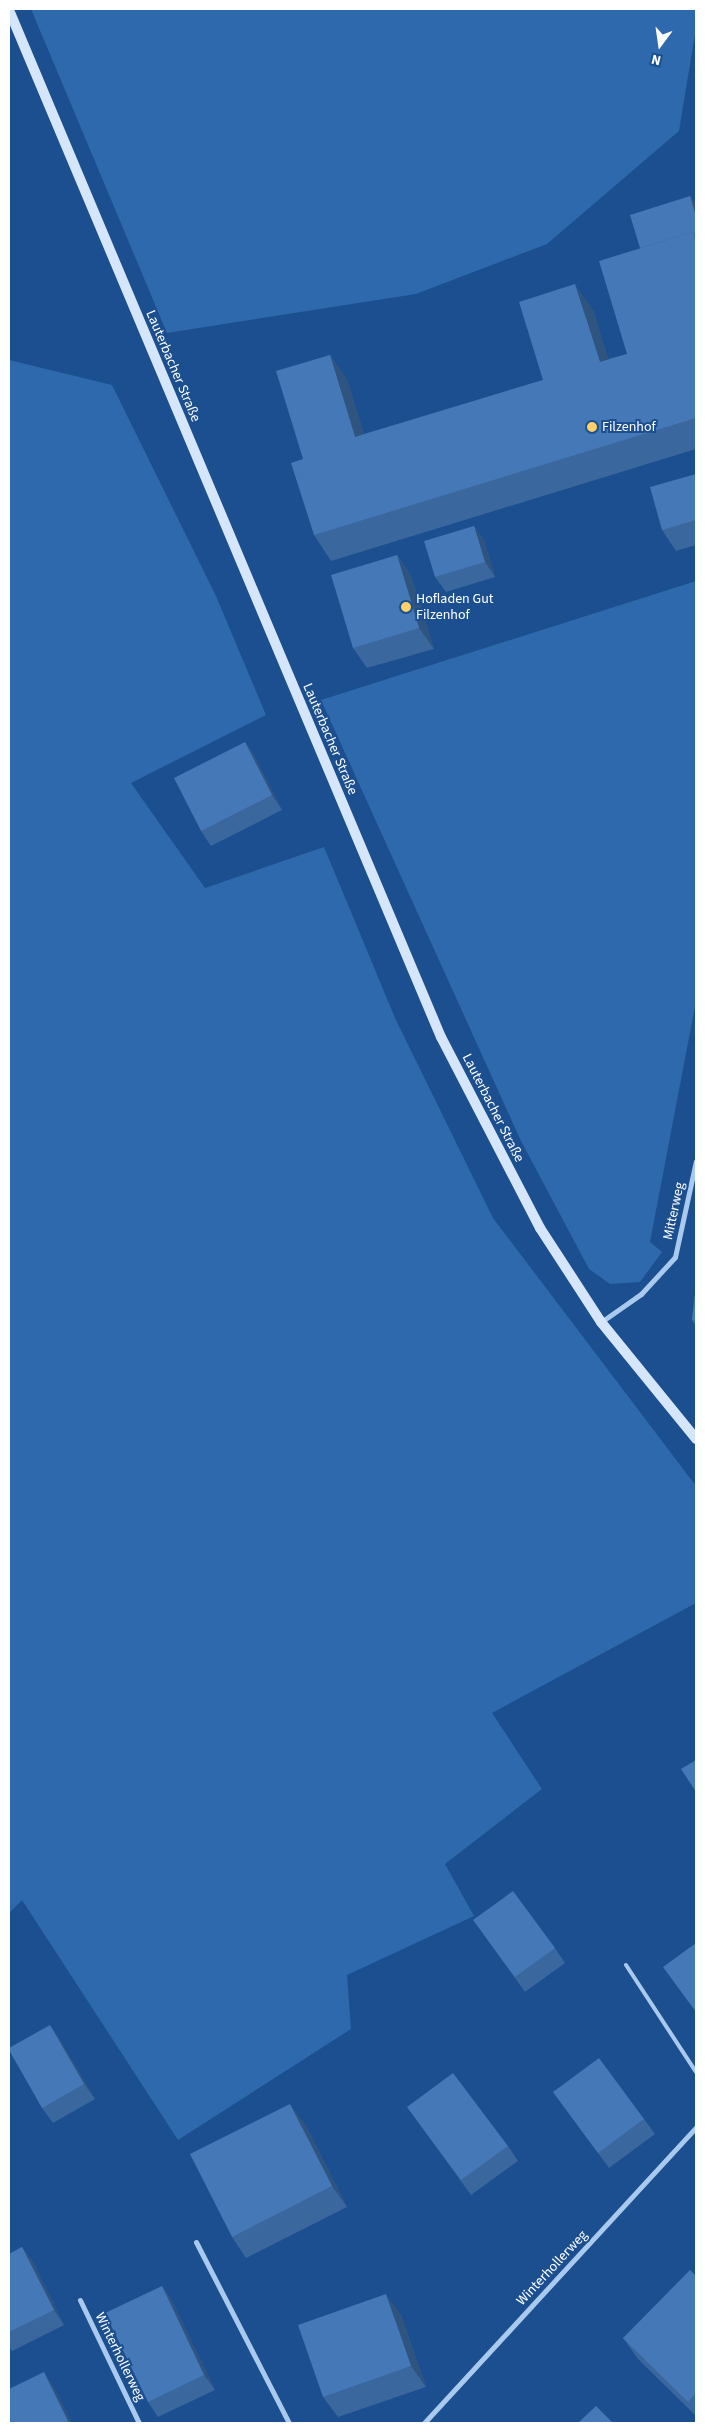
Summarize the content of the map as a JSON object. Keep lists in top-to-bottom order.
{
  "streets": {
    "street": ["Lauterbacher Straße", "Mitterweg", "Winterhollerweg"]
  },
  "crossings": [
    ["Lauterbacher Straße", "Mitterweg"]
  ],
  "places": ["Filzenhof", "Hofladen Gut Filzenhof"],
  "north": "bottom"
}
